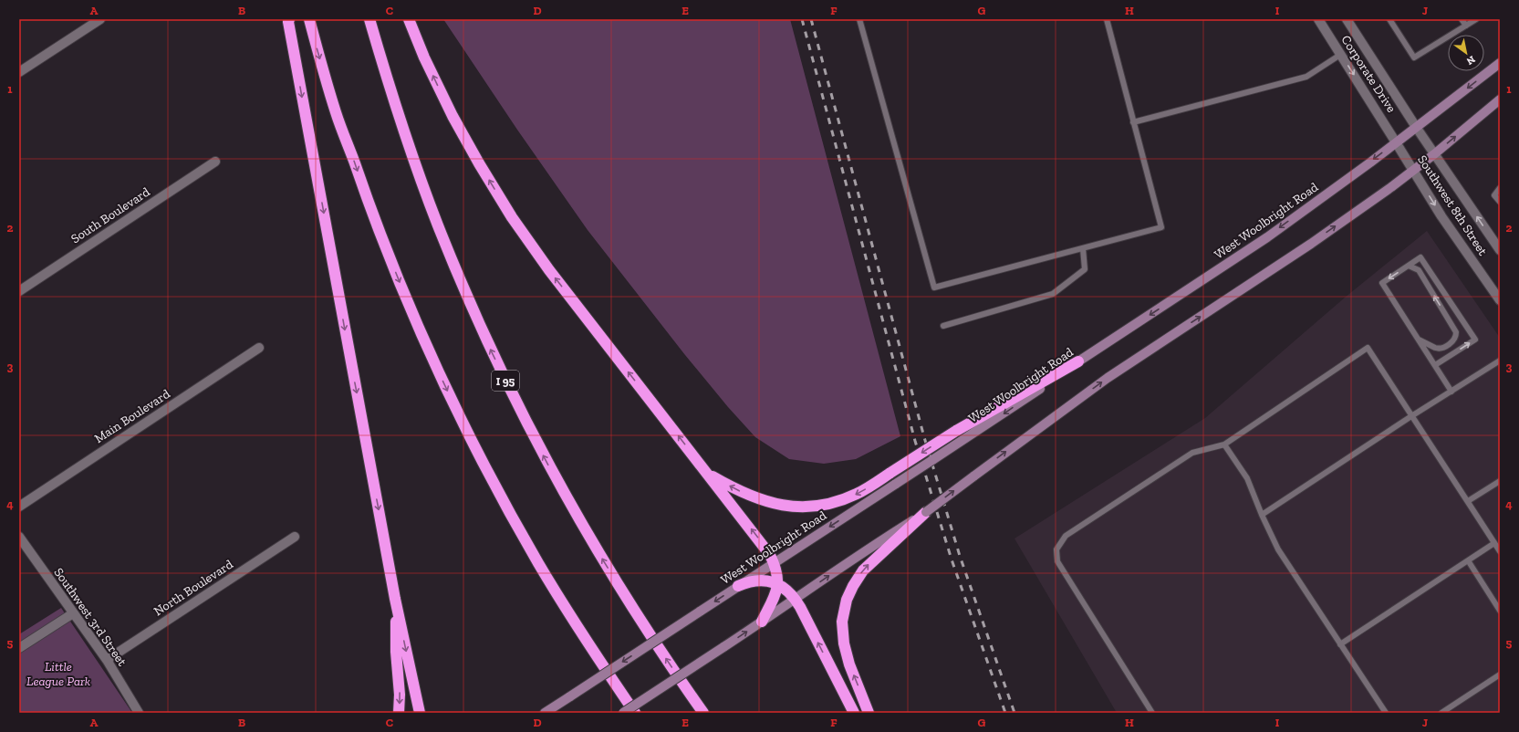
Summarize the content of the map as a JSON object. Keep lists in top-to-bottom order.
{
  "streets": {
    "highway": ["I 95"],
    "main road": ["West Woolbright Road"],
    "street": [
      "Corporate Drive",
      "Southwest 8th Street",
      "South Boulevard",
      "Main Boulevard",
      "North Boulevard",
      "Southwest 3rd Street"
    ]
  },
  "crossings": [
    ["Corporate Drive", "Southwest 8th Street"],
    ["Corporate Drive", "West Woolbright Road"],
    ["Southwest 8th Street", "West Woolbright Road"],
    ["North Boulevard", "Southwest 3rd Street"]
  ],
  "parks": ["Little League Park"],
  "north": "bottom right",
  "grid": {
    "columns": [
      "A",
      "B",
      "C",
      "D",
      "E",
      "F",
      "G",
      "H",
      "I",
      "J"
    ],
    "rows": [
      "1",
      "2",
      "3",
      "4",
      "5"
    ]
  }
}
